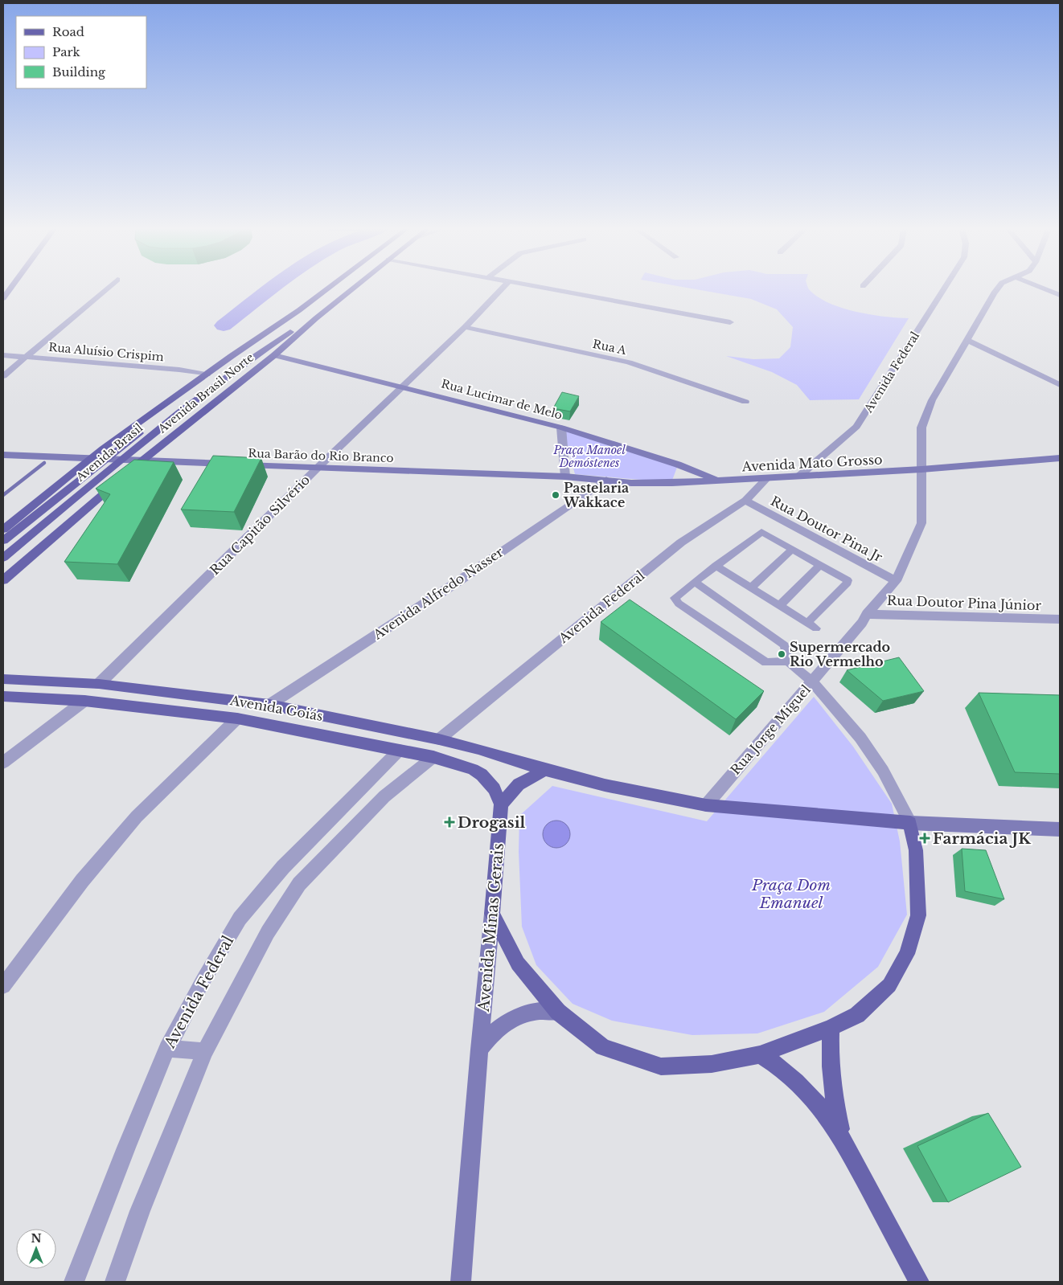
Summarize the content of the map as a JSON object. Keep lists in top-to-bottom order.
{
  "streets": {
    "main road": [
      "Avenida Brasil Norte",
      "Rua Lucimar de Melo",
      "Avenida Brasil",
      "Rua Barão do Rio Branco",
      "Avenida Mato Grosso",
      "Avenida Goiás",
      "Avenida Minas Gerais"
    ],
    "street": [
      "Rua A",
      "Rua Aluísio Crispim",
      "Avenida Federal",
      "Rua Capitão Silvério",
      "Rua Doutor Pina Jr",
      "Avenida Alfredo Nasser",
      "Rua Doutor Pina Júnior",
      "Rua Jorge Miguel"
    ]
  },
  "crossings": [
    ["Rua A", "Rua Capitão Silvério"],
    ["Rua Aluísio Crispim", "Avenida Brasil Norte"],
    ["Avenida Federal", "Avenida Mato Grosso"],
    ["Avenida Federal", "Rua Doutor Pina Jr"],
    ["Avenida Federal", "Avenida Goiás"],
    ["Avenida Brasil Norte", "Rua Lucimar de Melo"],
    ["Avenida Brasil Norte", "Avenida Brasil"],
    ["Avenida Brasil Norte", "Rua Barão do Rio Branco"],
    ["Rua Lucimar de Melo", "Avenida Mato Grosso"],
    ["Rua Lucimar de Melo", "Rua Capitão Silvério"],
    ["Rua Barão do Rio Branco", "Avenida Mato Grosso"],
    ["Rua Barão do Rio Branco", "Rua Capitão Silvério"],
    ["Avenida Mato Grosso", "Avenida Alfredo Nasser"],
    ["Avenida Mato Grosso", "Rua Jorge Miguel"],
    ["Rua Capitão Silvério", "Avenida Goiás"],
    ["Rua Doutor Pina Jr", "Rua Jorge Miguel"],
    ["Avenida Alfredo Nasser", "Avenida Goiás"],
    ["Rua Doutor Pina Júnior", "Rua Jorge Miguel"],
    ["Avenida Goiás", "Avenida Minas Gerais"]
  ],
  "parks": ["Praça Manoel Demóstenes", "Praça Dom Emanuel"],
  "places": {
    "other": ["Pastelaria Wakkace", "Supermercado Rio Vermelho"],
    "health": ["Drogasil", "Farmácia JK"]
  },
  "legend": ["Road", "Park", "Building"],
  "north": "top"
}
